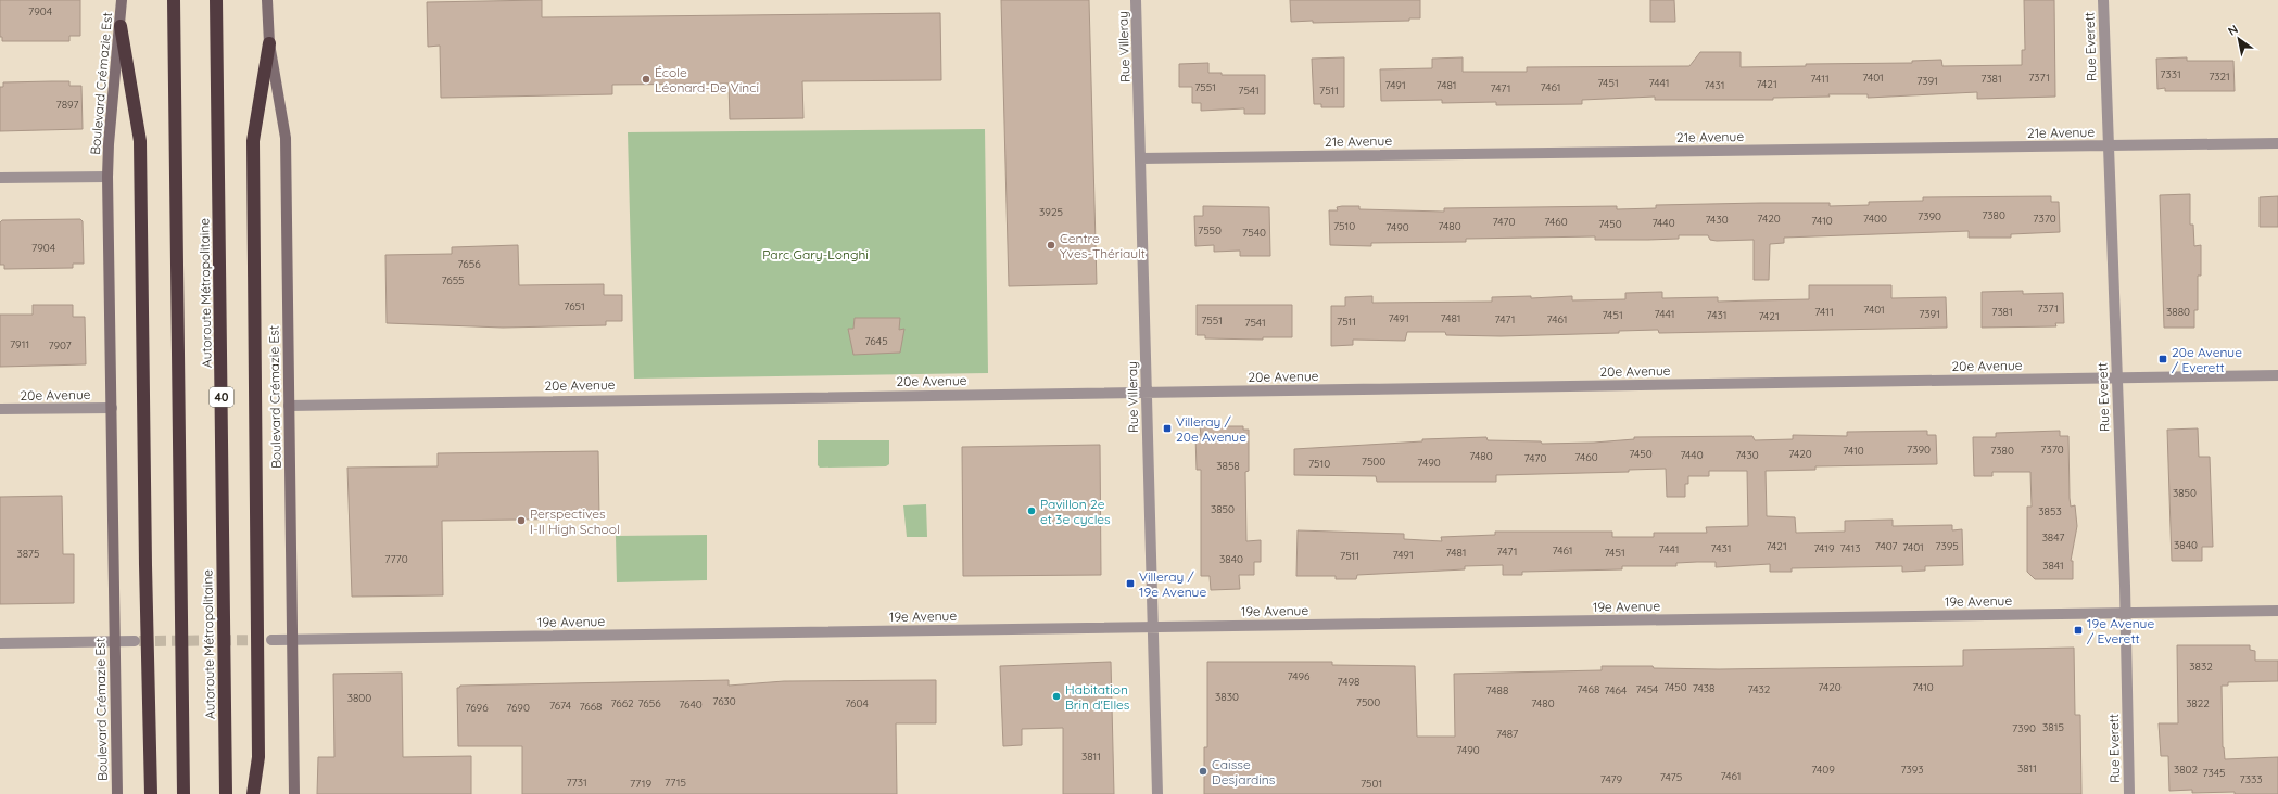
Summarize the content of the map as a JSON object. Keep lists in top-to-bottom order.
{
  "streets": {
    "highway": ["Autoroute Métropolitaine", "40"],
    "main road": ["Boulevard Crémazie Est"],
    "street": [
      "Rue Villeray",
      "Rue Everett",
      "21e Avenue",
      "20e Avenue",
      "19e Avenue"
    ]
  },
  "crossings": [
    ["Rue Villeray", "21e Avenue"],
    ["Rue Villeray", "20e Avenue"],
    ["Rue Villeray", "19e Avenue"],
    ["Rue Everett", "21e Avenue"],
    ["Rue Everett", "20e Avenue"],
    ["Rue Everett", "19e Avenue"],
    ["Boulevard Crémazie Est", "20e Avenue"],
    ["Boulevard Crémazie Est", "19e Avenue"]
  ],
  "parks": ["Parc Gary-Longhi"],
  "places": {
    "other": [
      "École Léonard-De Vinci",
      "Centre Yves-Thériault",
      "Pavillon 2e et 3e cycles",
      "Perspectives I-II High School",
      "Habitation Brin d'Elles",
      "Caisse Desjardins"
    ],
    "transit": [
      "20e Avenue / Everett",
      "Villeray / 20e Avenue",
      "Villeray / 19e Avenue",
      "19e Avenue / Everett"
    ]
  },
  "house_numbers": [
    "7904",
    "7331",
    "7321",
    "7401",
    "7371",
    "7411",
    "7381",
    "7391",
    "7451",
    "7441",
    "7421",
    "7491",
    "7481",
    "7431",
    "7551",
    "7461",
    "7471",
    "7541",
    "7511",
    "7897",
    "3925",
    "7380",
    "7390",
    "7420",
    "7400",
    "7370",
    "7430",
    "7410",
    "7470",
    "7460",
    "7440",
    "7450",
    "7510",
    "7480",
    "7490",
    "7550",
    "7540",
    "7904",
    "7656",
    "7655",
    "7651",
    "7371",
    "7401",
    "7411",
    "7381",
    "3880",
    "7441",
    "7391",
    "7451",
    "7431",
    "7421",
    "7491",
    "7481",
    "7471",
    "7461",
    "7551",
    "7511",
    "7541",
    "7645",
    "7911",
    "7907",
    "7390",
    "7370",
    "7410",
    "7380",
    "7450",
    "7420",
    "7440",
    "7430",
    "7480",
    "7460",
    "7470",
    "7500",
    "7490",
    "7510",
    "3858",
    "3850",
    "3850",
    "3853",
    "3847",
    "3840",
    "7421",
    "7407",
    "7395",
    "7401",
    "7431",
    "7419",
    "7413",
    "7441",
    "7461",
    "7471",
    "7481",
    "7451",
    "3875",
    "7491",
    "7511",
    "7770",
    "3840",
    "3841",
    "3832",
    "7496",
    "7498",
    "7450",
    "7420",
    "7410",
    "7438",
    "7468",
    "7454",
    "7432",
    "7488",
    "7464",
    "3830",
    "3800",
    "7630",
    "7500",
    "7662",
    "7656",
    "7604",
    "7480",
    "3822",
    "7640",
    "7674",
    "7668",
    "7696",
    "7690",
    "3815",
    "7390",
    "7487",
    "7490",
    "3811",
    "3811",
    "7409",
    "7393",
    "3802",
    "7345",
    "7461",
    "7475",
    "7479",
    "7333",
    "7731",
    "7715",
    "7719",
    "7501"
  ],
  "north": "top left"
}
